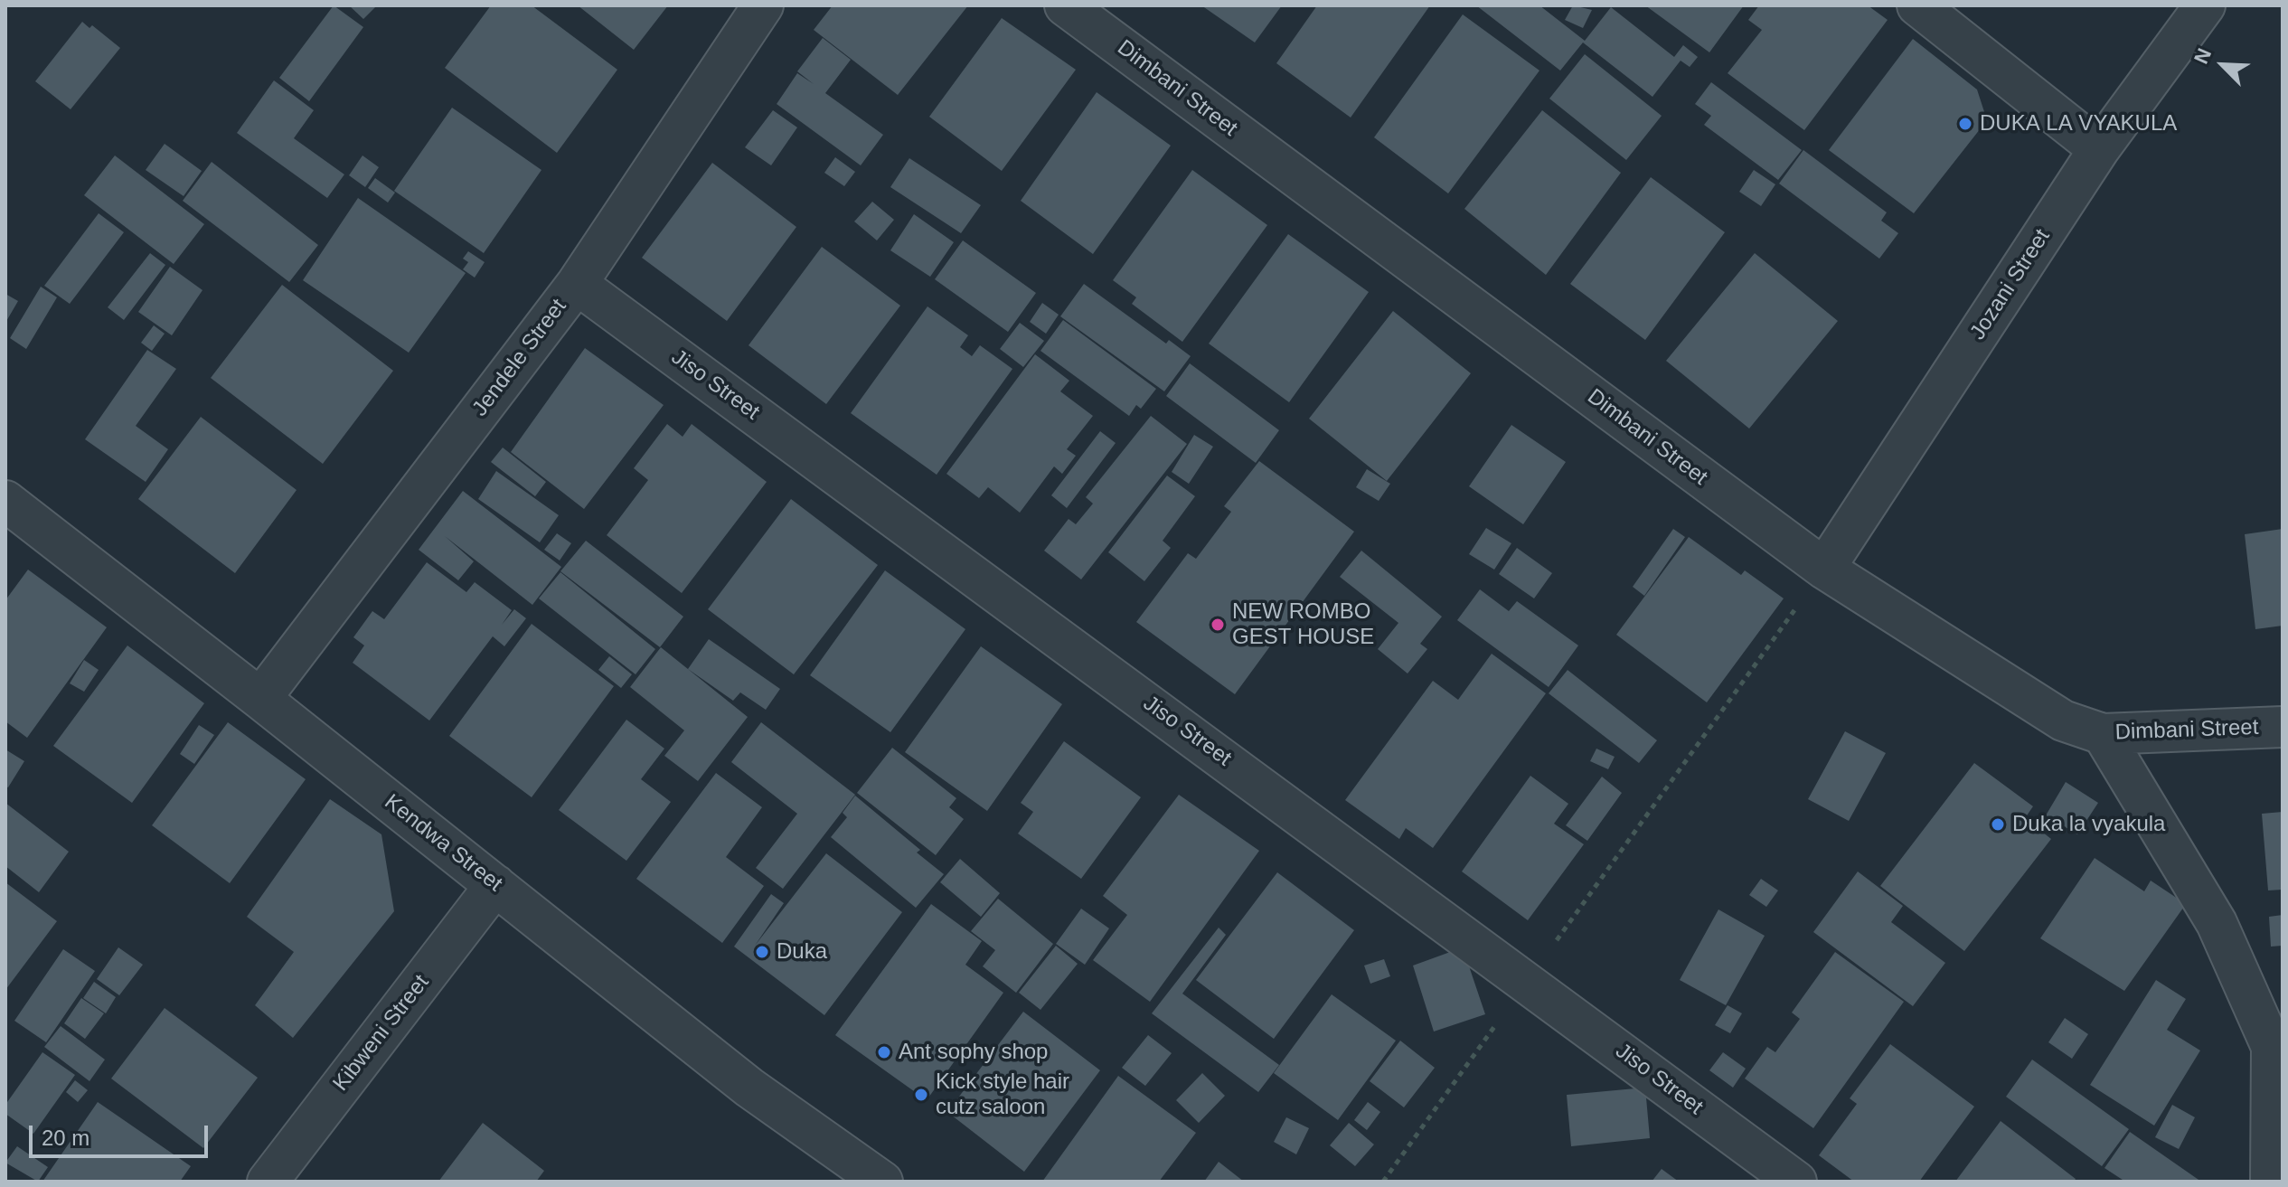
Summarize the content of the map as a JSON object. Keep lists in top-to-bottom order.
{
  "streets": {
    "street": [
      "Dimbani Street",
      "Jozani Street",
      "Jendele Street",
      "Jiso Street",
      "Kendwa Street",
      "Kibweni Street"
    ]
  },
  "crossings": [
    ["Dimbani Street", "Jozani Street"],
    ["Jendele Street", "Jiso Street"],
    ["Jendele Street", "Kendwa Street"],
    ["Kendwa Street", "Kibweni Street"]
  ],
  "places": [
    "DUKA LA VYAKULA",
    "NEW ROMBO GEST HOUSE",
    "Duka la vyakula",
    "Duka",
    "Ant sophy shop",
    "Kick style hair cutz saloon"
  ],
  "scale_bar": "20 m",
  "north": "top left"
}
